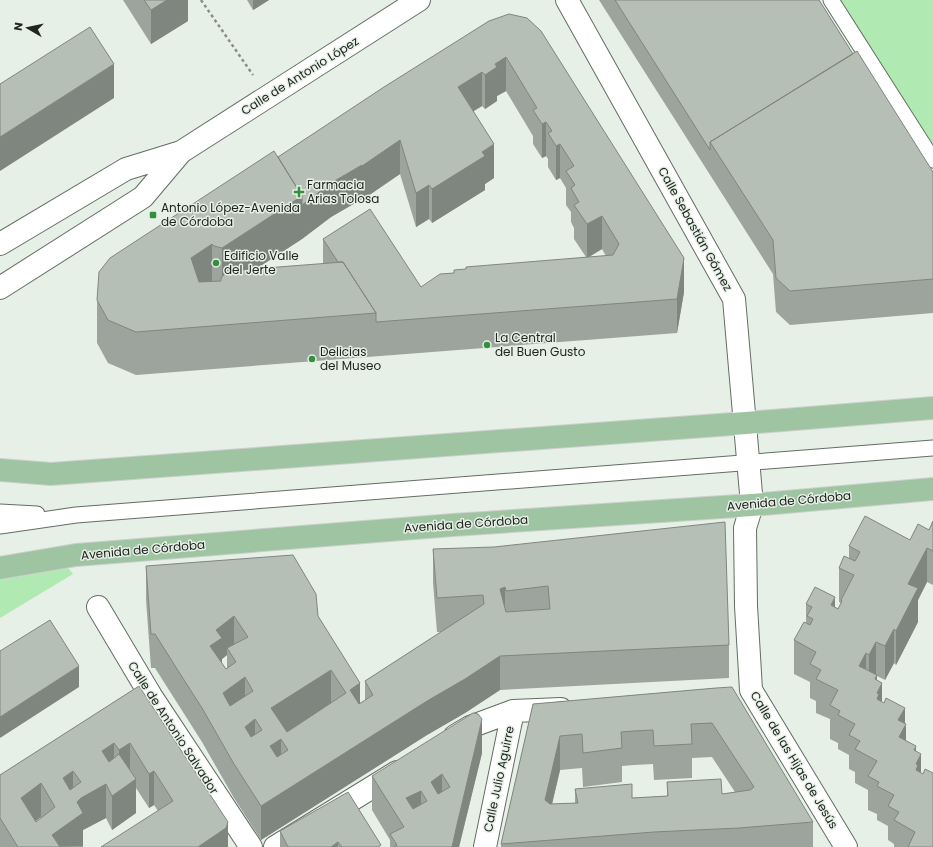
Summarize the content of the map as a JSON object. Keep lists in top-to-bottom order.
{
  "streets": {
    "main road": ["Avenida de Córdoba"],
    "street": [
      "Calle de Antonio López",
      "Calle Sebastián Gómez",
      "Calle de Antonio Salvador",
      "Calle de las Hijas de Jesús",
      "Calle Julio Aguirre"
    ]
  },
  "crossings": [
    ["Calle Sebastián Gómez", "Avenida de Córdoba"],
    ["Calle Sebastián Gómez", "Calle de las Hijas de Jesús"],
    ["Avenida de Córdoba", "Calle de las Hijas de Jesús"]
  ],
  "places": {
    "health": ["Farmacia Arias Tolosa"],
    "transit": ["Antonio López-Avenida de Córdoba"],
    "other": ["Edificio Valle del Jerte", "La Central del Buen Gusto", "Delicias del Museo"]
  },
  "north": "left"
}
